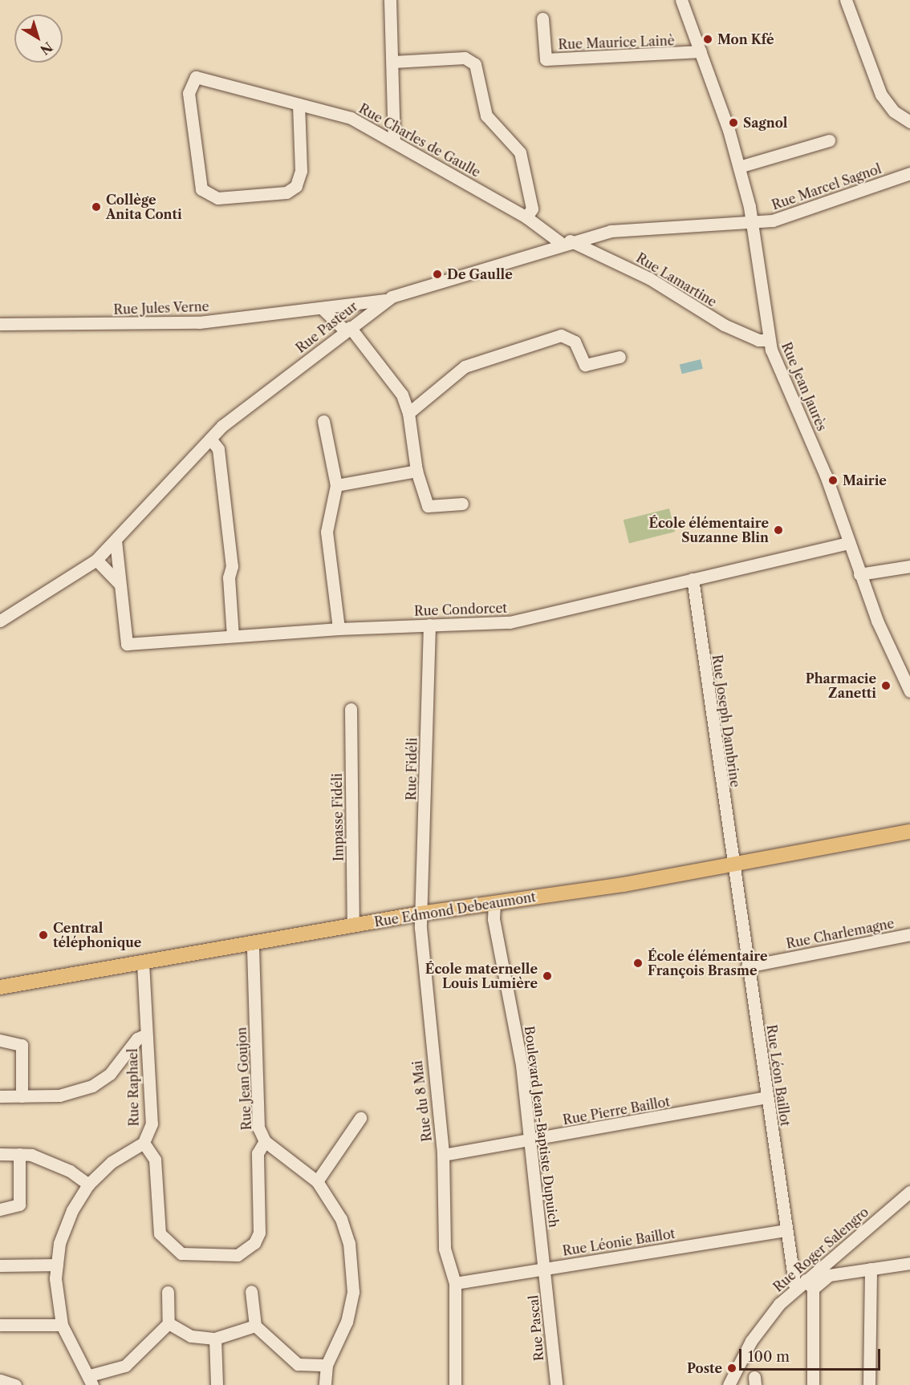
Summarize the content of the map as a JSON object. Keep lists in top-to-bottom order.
{
  "streets": {
    "main road": ["Rue Edmond Debeaumont"],
    "street": [
      "Rue Maurice Lainè",
      "Rue Charles de Gaulle",
      "Rue Marcel Sagnol",
      "Rue Lamartine",
      "Rue Jules Verne",
      "Rue Pasteur",
      "Rue Jean Jaurès",
      "Rue Condorcet",
      "Rue Joseph Dambrine",
      "Rue Fidéli",
      "Impasse Fidéli",
      "Rue Charlemagne",
      "Rue Léon Baillot",
      "Rue Jean Goujon",
      "Rue Raphael",
      "Rue du 8 Mai",
      "Rue Pierre Baillot",
      "Boulevard Jean-Baptiste Dupuich",
      "Rue Léonie Baillot",
      "Rue Roger Salengro",
      "Rue Pascal"
    ]
  },
  "crossings": [
    ["Rue Maurice Lainè", "Rue Jean Jaurès"],
    ["Rue Charles de Gaulle", "Rue Lamartine"],
    ["Rue Charles de Gaulle", "Rue Pasteur"],
    ["Rue Marcel Sagnol", "Rue Pasteur"],
    ["Rue Marcel Sagnol", "Rue Jean Jaurès"],
    ["Rue Lamartine", "Rue Pasteur"],
    ["Rue Lamartine", "Rue Jean Jaurès"],
    ["Rue Jules Verne", "Rue Pasteur"],
    ["Rue Pasteur", "Rue Jean Jaurès"],
    ["Rue Pasteur", "Rue Condorcet"],
    ["Rue Jean Jaurès", "Rue Condorcet"],
    ["Rue Condorcet", "Rue Joseph Dambrine"],
    ["Rue Condorcet", "Rue Fidéli"],
    ["Rue Joseph Dambrine", "Rue Edmond Debeaumont"],
    ["Rue Joseph Dambrine", "Rue Léon Baillot"],
    ["Rue Fidéli", "Rue Edmond Debeaumont"],
    ["Rue Fidéli", "Rue du 8 Mai"],
    ["Impasse Fidéli", "Rue Edmond Debeaumont"],
    ["Rue Edmond Debeaumont", "Rue Léon Baillot"],
    ["Rue Edmond Debeaumont", "Rue Jean Goujon"],
    ["Rue Edmond Debeaumont", "Rue Raphael"],
    ["Rue Edmond Debeaumont", "Rue du 8 Mai"],
    ["Rue Edmond Debeaumont", "Boulevard Jean-Baptiste Dupuich"],
    ["Rue Charlemagne", "Rue Léon Baillot"],
    ["Rue Léon Baillot", "Rue Pierre Baillot"],
    ["Rue Léon Baillot", "Rue Léonie Baillot"],
    ["Rue Léon Baillot", "Rue Roger Salengro"],
    ["Rue Jean Goujon", "Rue Raphael"],
    ["Rue du 8 Mai", "Rue Pierre Baillot"],
    ["Rue du 8 Mai", "Rue Léonie Baillot"],
    ["Rue Pierre Baillot", "Boulevard Jean-Baptiste Dupuich"],
    ["Boulevard Jean-Baptiste Dupuich", "Rue Léonie Baillot"],
    ["Boulevard Jean-Baptiste Dupuich", "Rue Pascal"],
    ["Rue Léonie Baillot", "Rue Pascal"]
  ],
  "places": [
    "Mon Kfé",
    "Sagnol",
    "Collège Anita Conti",
    "De Gaulle",
    "Mairie",
    "École élémentaire Suzanne Blin",
    "Pharmacie Zanetti",
    "Central téléphonique",
    "École élémentaire François Brasme",
    "École maternelle Louis Lumière",
    "Poste"
  ],
  "scale_bar": "100 m",
  "north": "bottom right"
}
